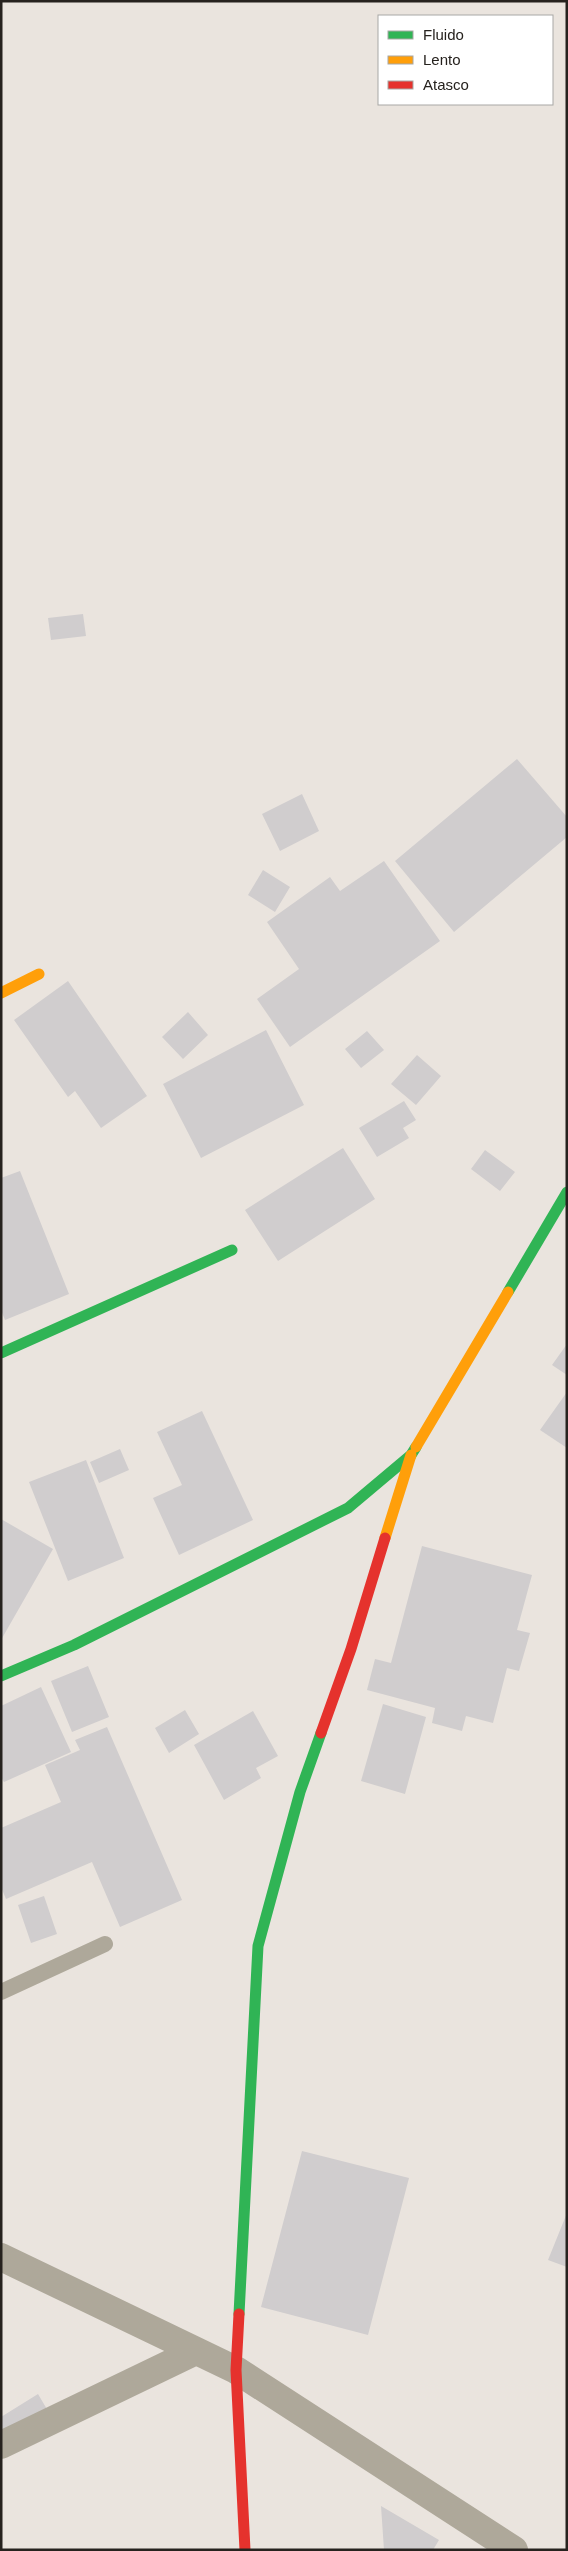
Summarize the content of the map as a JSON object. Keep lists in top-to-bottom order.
{
  "legend": ["Fluido", "Lento", "Atasco"]
}
